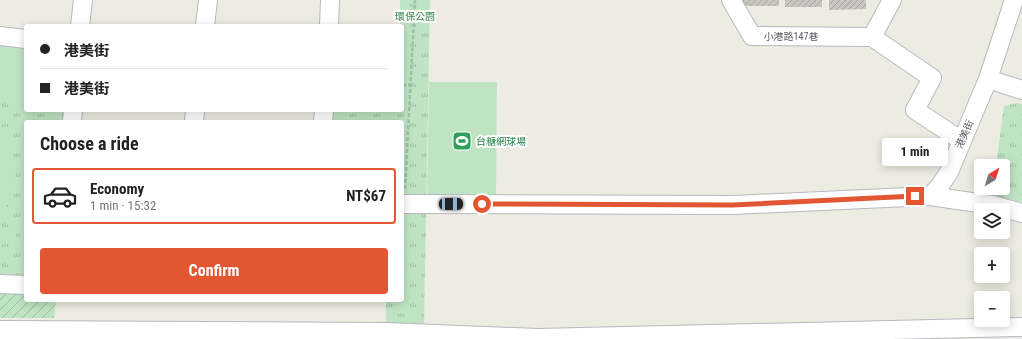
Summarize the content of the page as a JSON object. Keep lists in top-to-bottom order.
{
  "streets": {
    "street": ["小港路147巷", "港美街"]
  },
  "parks": ["環保公園"],
  "places": {
    "sports": ["台糖網球場"]
  },
  "north": "top right",
  "page": {
    "banner": ["港美街", "港美街"],
    "heading": "Choose a ride",
    "bubble": "1 min",
    "map_buttons": ["+", "−"],
    "list": [
      {
        "name": "Economy",
        "note": "1 min · 15:32",
        "value": "NT$67"
      }
    ],
    "buttons": "Confirm"
  }
}
